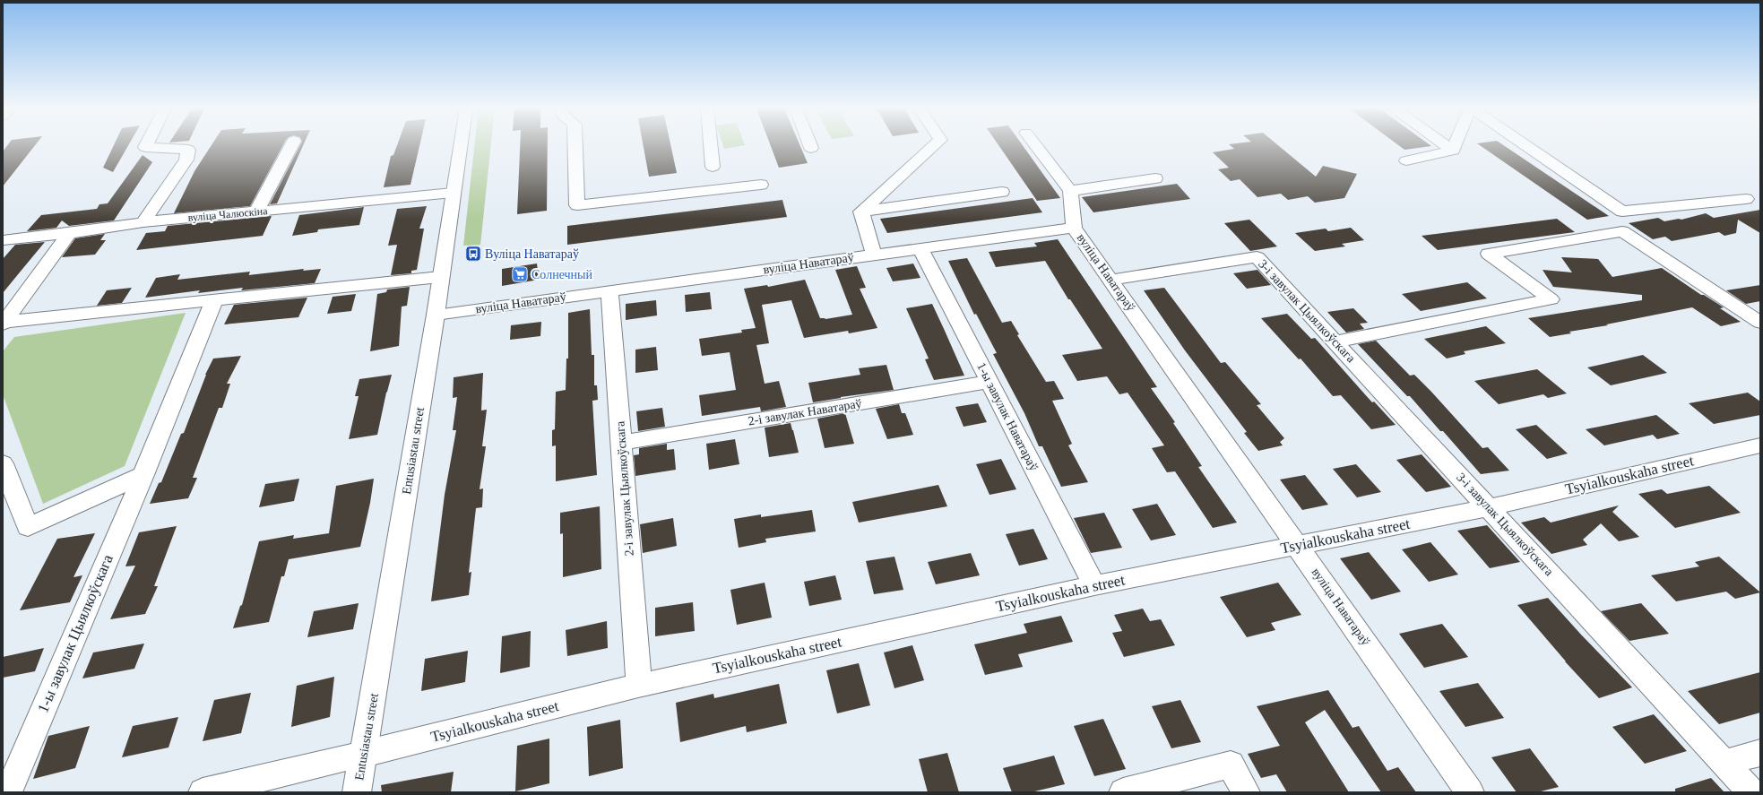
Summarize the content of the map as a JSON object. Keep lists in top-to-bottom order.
{
  "streets": {
    "street": [
      "вуліца Чалюскіна",
      "вуліца Наватараў",
      "3-і завулак Цыялкоўскага",
      "2-і завулак Наватараў",
      "1-ы завулак Наватараў",
      "Entusiastau street",
      "Tsyialkouskaha street",
      "2-і завулак Цыялкоўскага",
      "1-ы завулак Цыялкоўскага"
    ]
  },
  "crossings": [
    ["вуліца Чалюскіна", "Entusiastau street"],
    ["вуліца Наватараў", "3-і завулак Цыялкоўскага"],
    ["вуліца Наватараў", "1-ы завулак Наватараў"],
    ["вуліца Наватараў", "Entusiastau street"],
    ["вуліца Наватараў", "Tsyialkouskaha street"],
    ["вуліца Наватараў", "2-і завулак Цыялкоўскага"],
    ["3-і завулак Цыялкоўскага", "Tsyialkouskaha street"],
    ["2-і завулак Наватараў", "1-ы завулак Наватараў"],
    ["2-і завулак Наватараў", "2-і завулак Цыялкоўскага"],
    ["1-ы завулак Наватараў", "Tsyialkouskaha street"],
    ["Entusiastau street", "Tsyialkouskaha street"],
    ["Tsyialkouskaha street", "2-і завулак Цыялкоўскага"]
  ],
  "places": {
    "bus stop": ["Вуліца Наватараў"],
    "supermarket": ["Солнечный"]
  }
}
